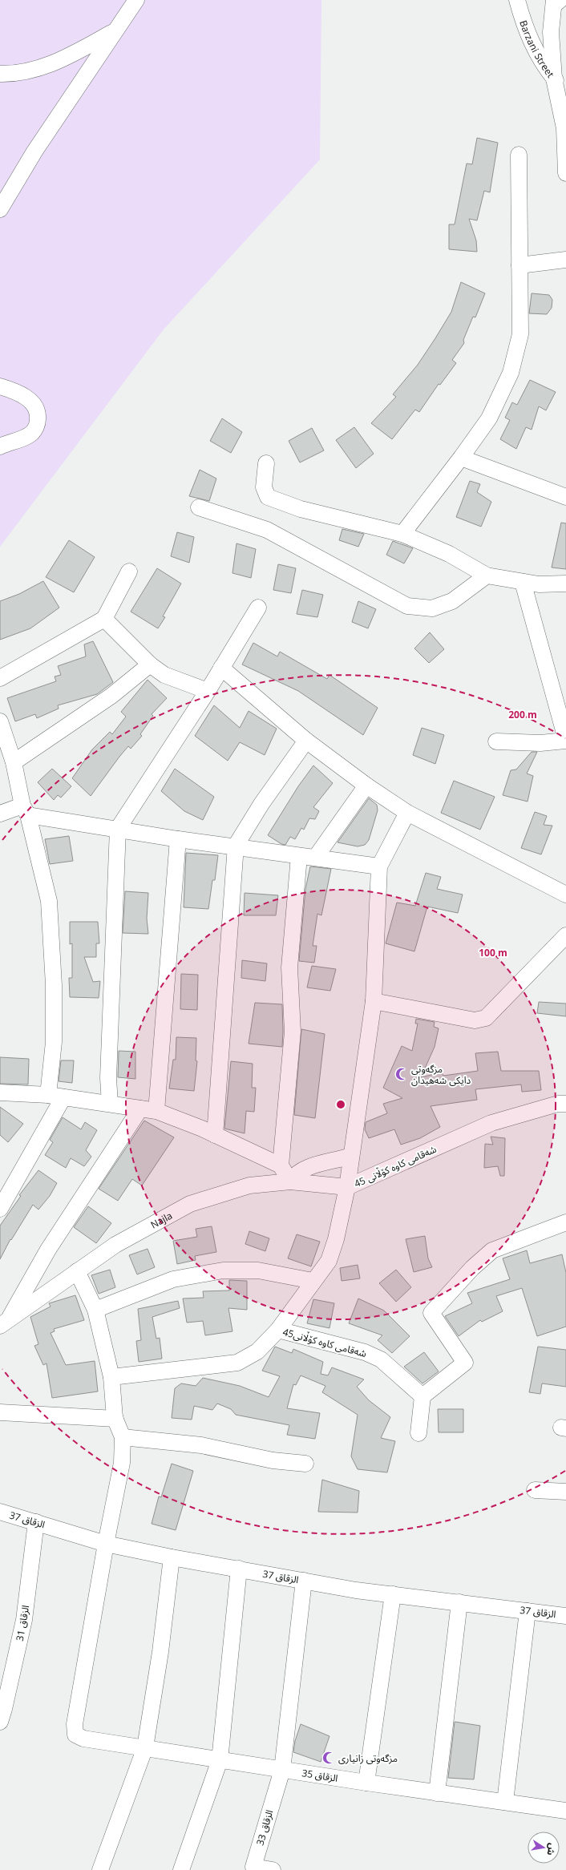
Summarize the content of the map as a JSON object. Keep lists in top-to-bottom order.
{
  "streets": {
    "street": [
      "Barzani Street",
      "شەقامی کاوە کۆڵانی 45",
      "Najla",
      "شەقامی کاوە کۆڵانی45",
      "الزقاق 37",
      "الزقاق 31",
      "الزقاق 35",
      "الزقاق 33"
    ]
  },
  "crossings": [
    ["شەقامی کاوە کۆڵانی 45", "Najla"],
    ["الزقاق 37", "الزقاق 31"],
    ["الزقاق 37", "الزقاق 35"],
    ["الزقاق 37", "الزقاق 33"],
    ["الزقاق 35", "الزقاق 33"]
  ],
  "places": {
    "mosque": ["مزگەوتی دایکی شەهیدان", "مزگەوتی زانیاری"]
  },
  "north": "right",
  "rings": ["200 m", "100 m"]
}
